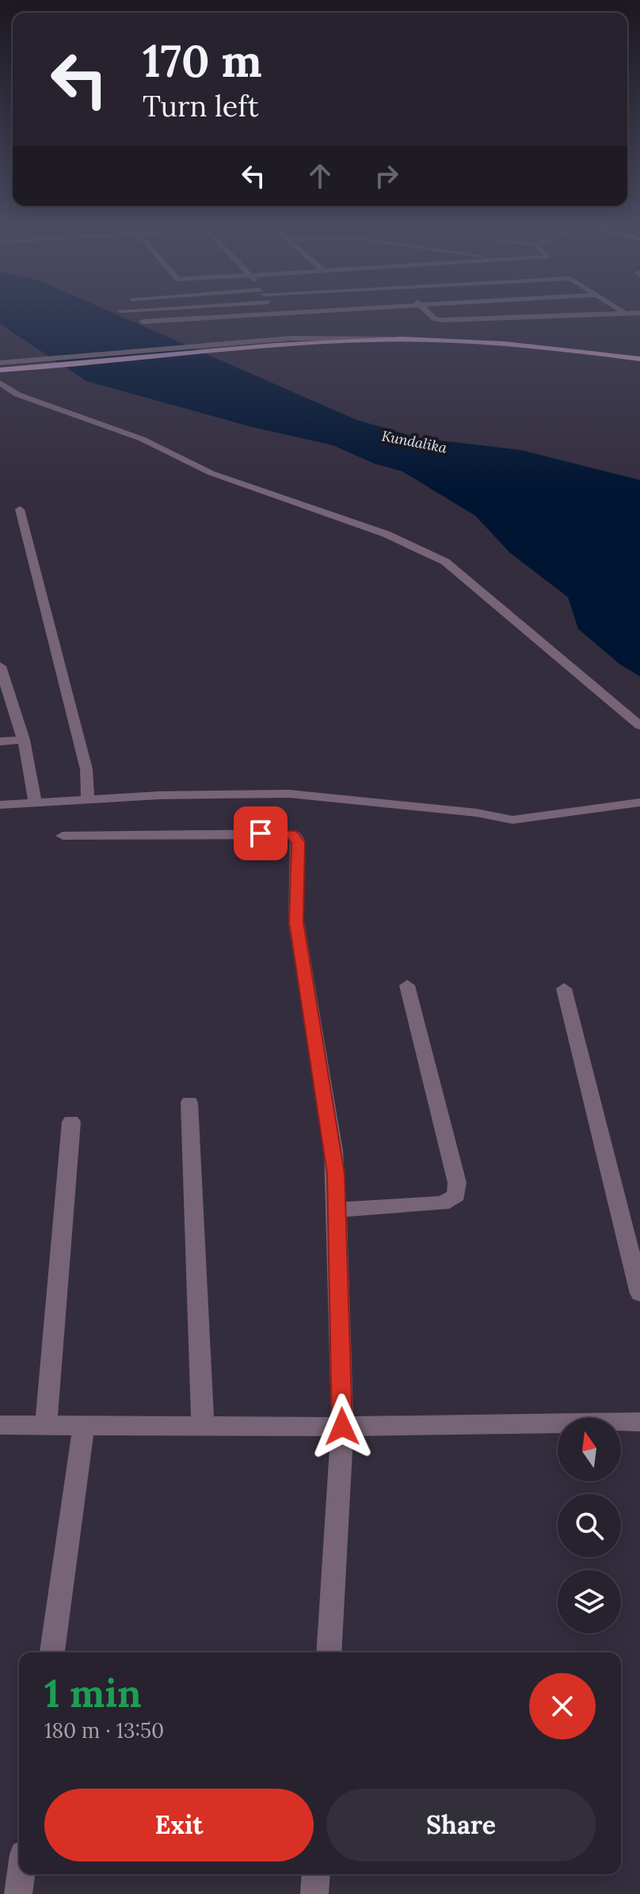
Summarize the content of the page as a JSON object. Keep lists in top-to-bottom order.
{
  "water": ["Kundalika"],
  "north": "top",
  "page": {
    "turn": ["170 m", "Turn left"],
    "heading": ["1 min", "180 m · 13:50"],
    "buttons": ["Exit", "Share"]
  }
}
